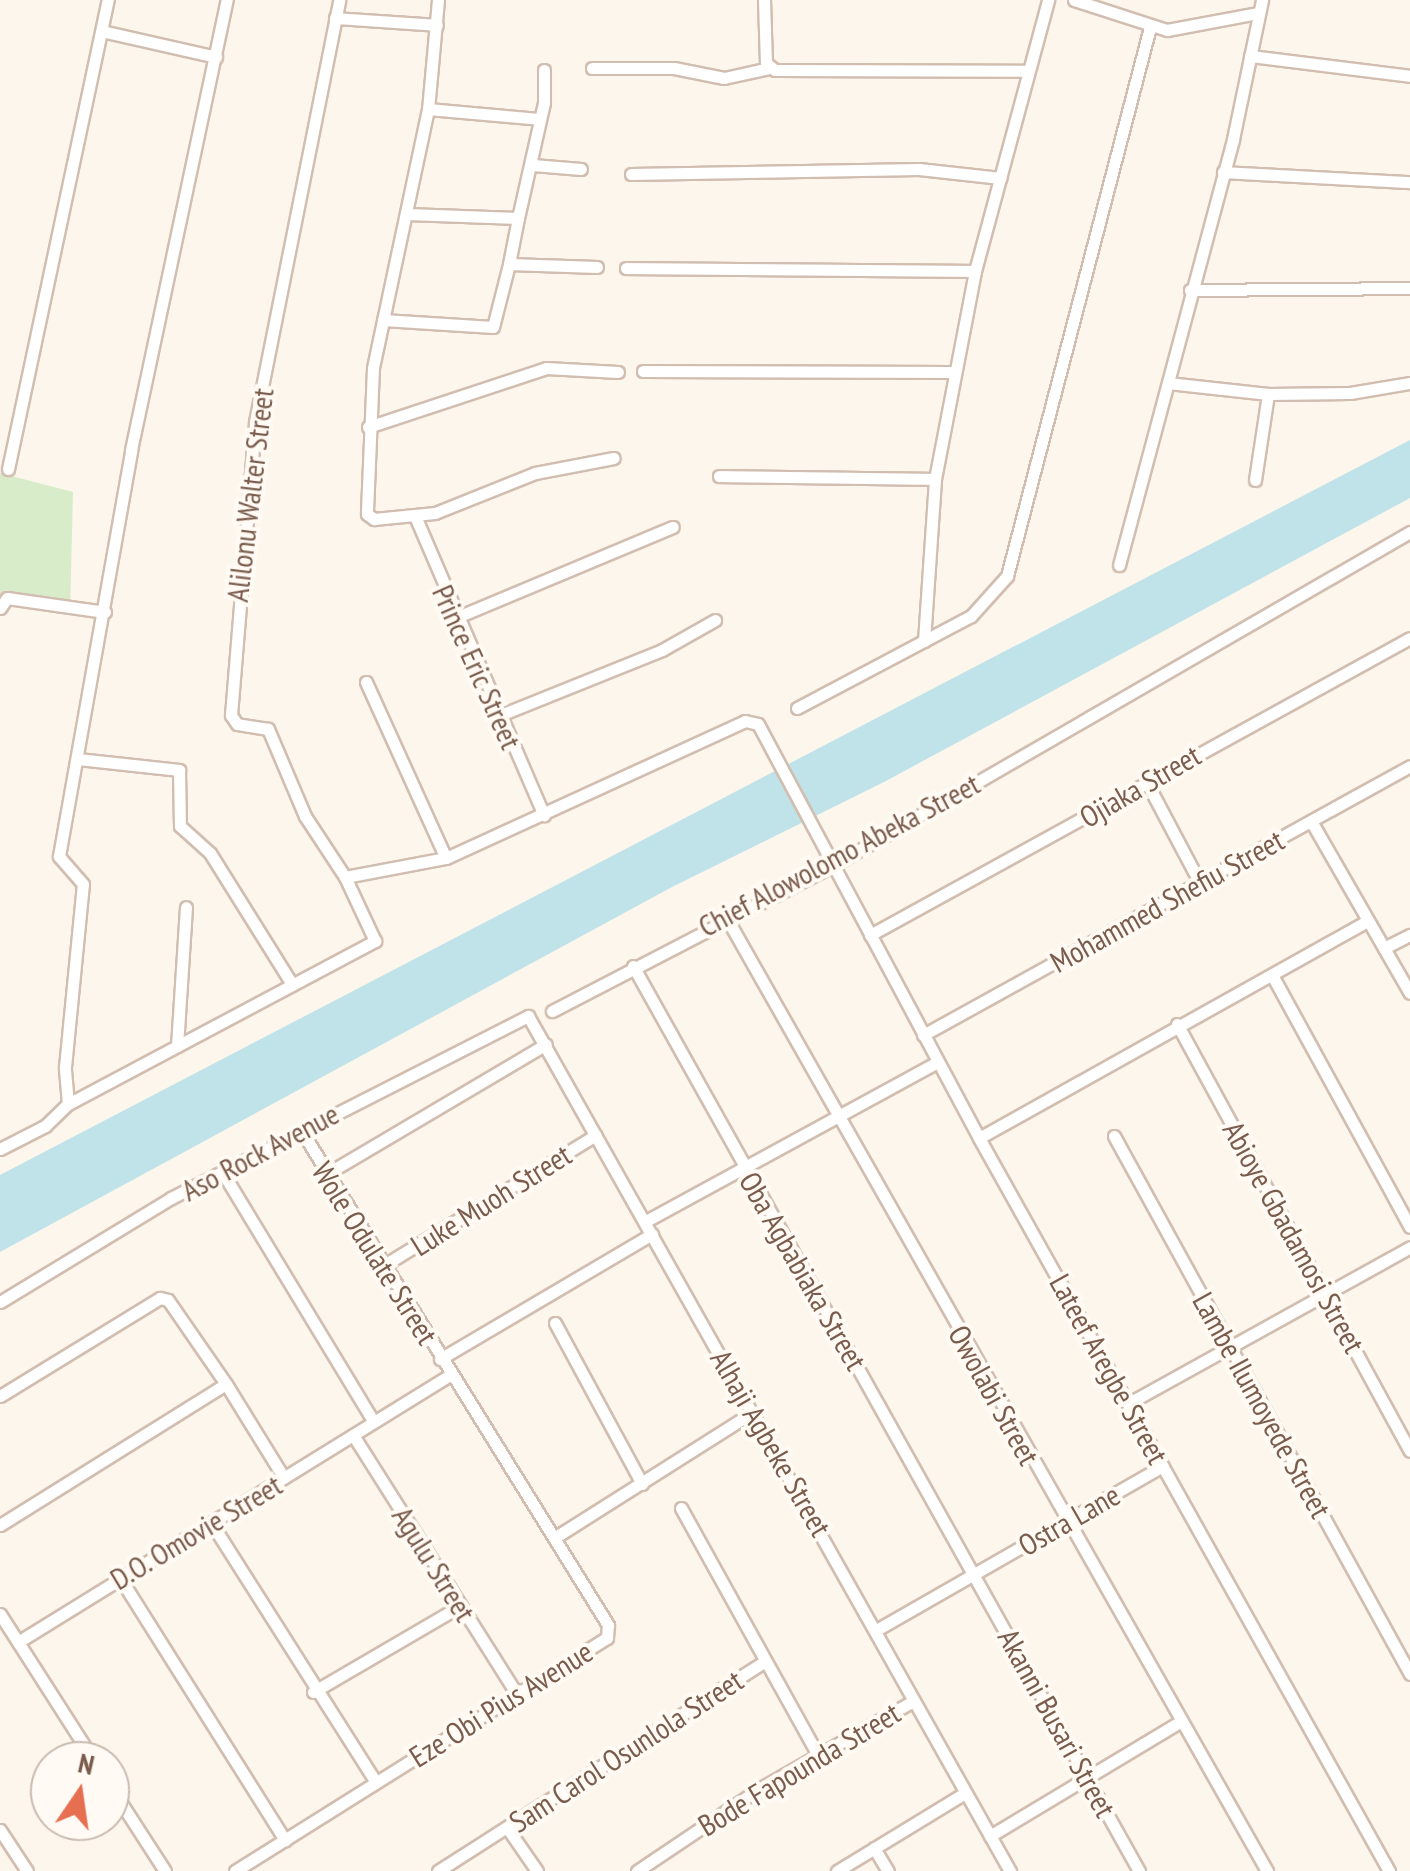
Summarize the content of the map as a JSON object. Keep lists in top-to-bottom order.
{
  "streets": {
    "street": [
      "Alilonu Walter Street",
      "Prince Eric Street",
      "Ojiaka Street",
      "Chief Alowolomo Abeka Street",
      "Mohammed Shefiu Street",
      "Aso Rock Avenue",
      "Luke Muoh Street",
      "Abioye Gbadamosi Street",
      "Wole Odulate Street",
      "Oba Agbabiaka Street",
      "Lateef Aregbe Street",
      "Owolabi Street",
      "Lambe Ilumoyede Street",
      "Alhaji Agbeke Street",
      "Ostra Lane",
      "D.O. Omovie Street",
      "Agulu Street",
      "Eze Obi Pius Avenue",
      "Akanni Busari Street",
      "Sam Carol Osunlola Street",
      "Bode Fapounda Street"
    ]
  },
  "crossings": [
    ["Prince Eric Street", "Lateef Aregbe Street"],
    ["Ojiaka Street", "Lateef Aregbe Street"],
    ["Chief Alowolomo Abeka Street", "Oba Agbabiaka Street"],
    ["Chief Alowolomo Abeka Street", "Lateef Aregbe Street"],
    ["Chief Alowolomo Abeka Street", "Owolabi Street"],
    ["Mohammed Shefiu Street", "Lateef Aregbe Street"],
    ["Aso Rock Avenue", "Wole Odulate Street"],
    ["Aso Rock Avenue", "Alhaji Agbeke Street"],
    ["Luke Muoh Street", "Wole Odulate Street"],
    ["Luke Muoh Street", "Alhaji Agbeke Street"],
    ["Wole Odulate Street", "D.O. Omovie Street"],
    ["Wole Odulate Street", "Eze Obi Pius Avenue"],
    ["Oba Agbabiaka Street", "Ostra Lane"],
    ["Oba Agbabiaka Street", "Akanni Busari Street"],
    ["Lateef Aregbe Street", "Ostra Lane"],
    ["Owolabi Street", "Ostra Lane"],
    ["Alhaji Agbeke Street", "Ostra Lane"],
    ["Alhaji Agbeke Street", "Bode Fapounda Street"],
    ["Ostra Lane", "Akanni Busari Street"],
    ["D.O. Omovie Street", "Agulu Street"],
    ["D.O. Omovie Street", "Eze Obi Pius Avenue"],
    ["Agulu Street", "Eze Obi Pius Avenue"]
  ],
  "north": "top"
}
